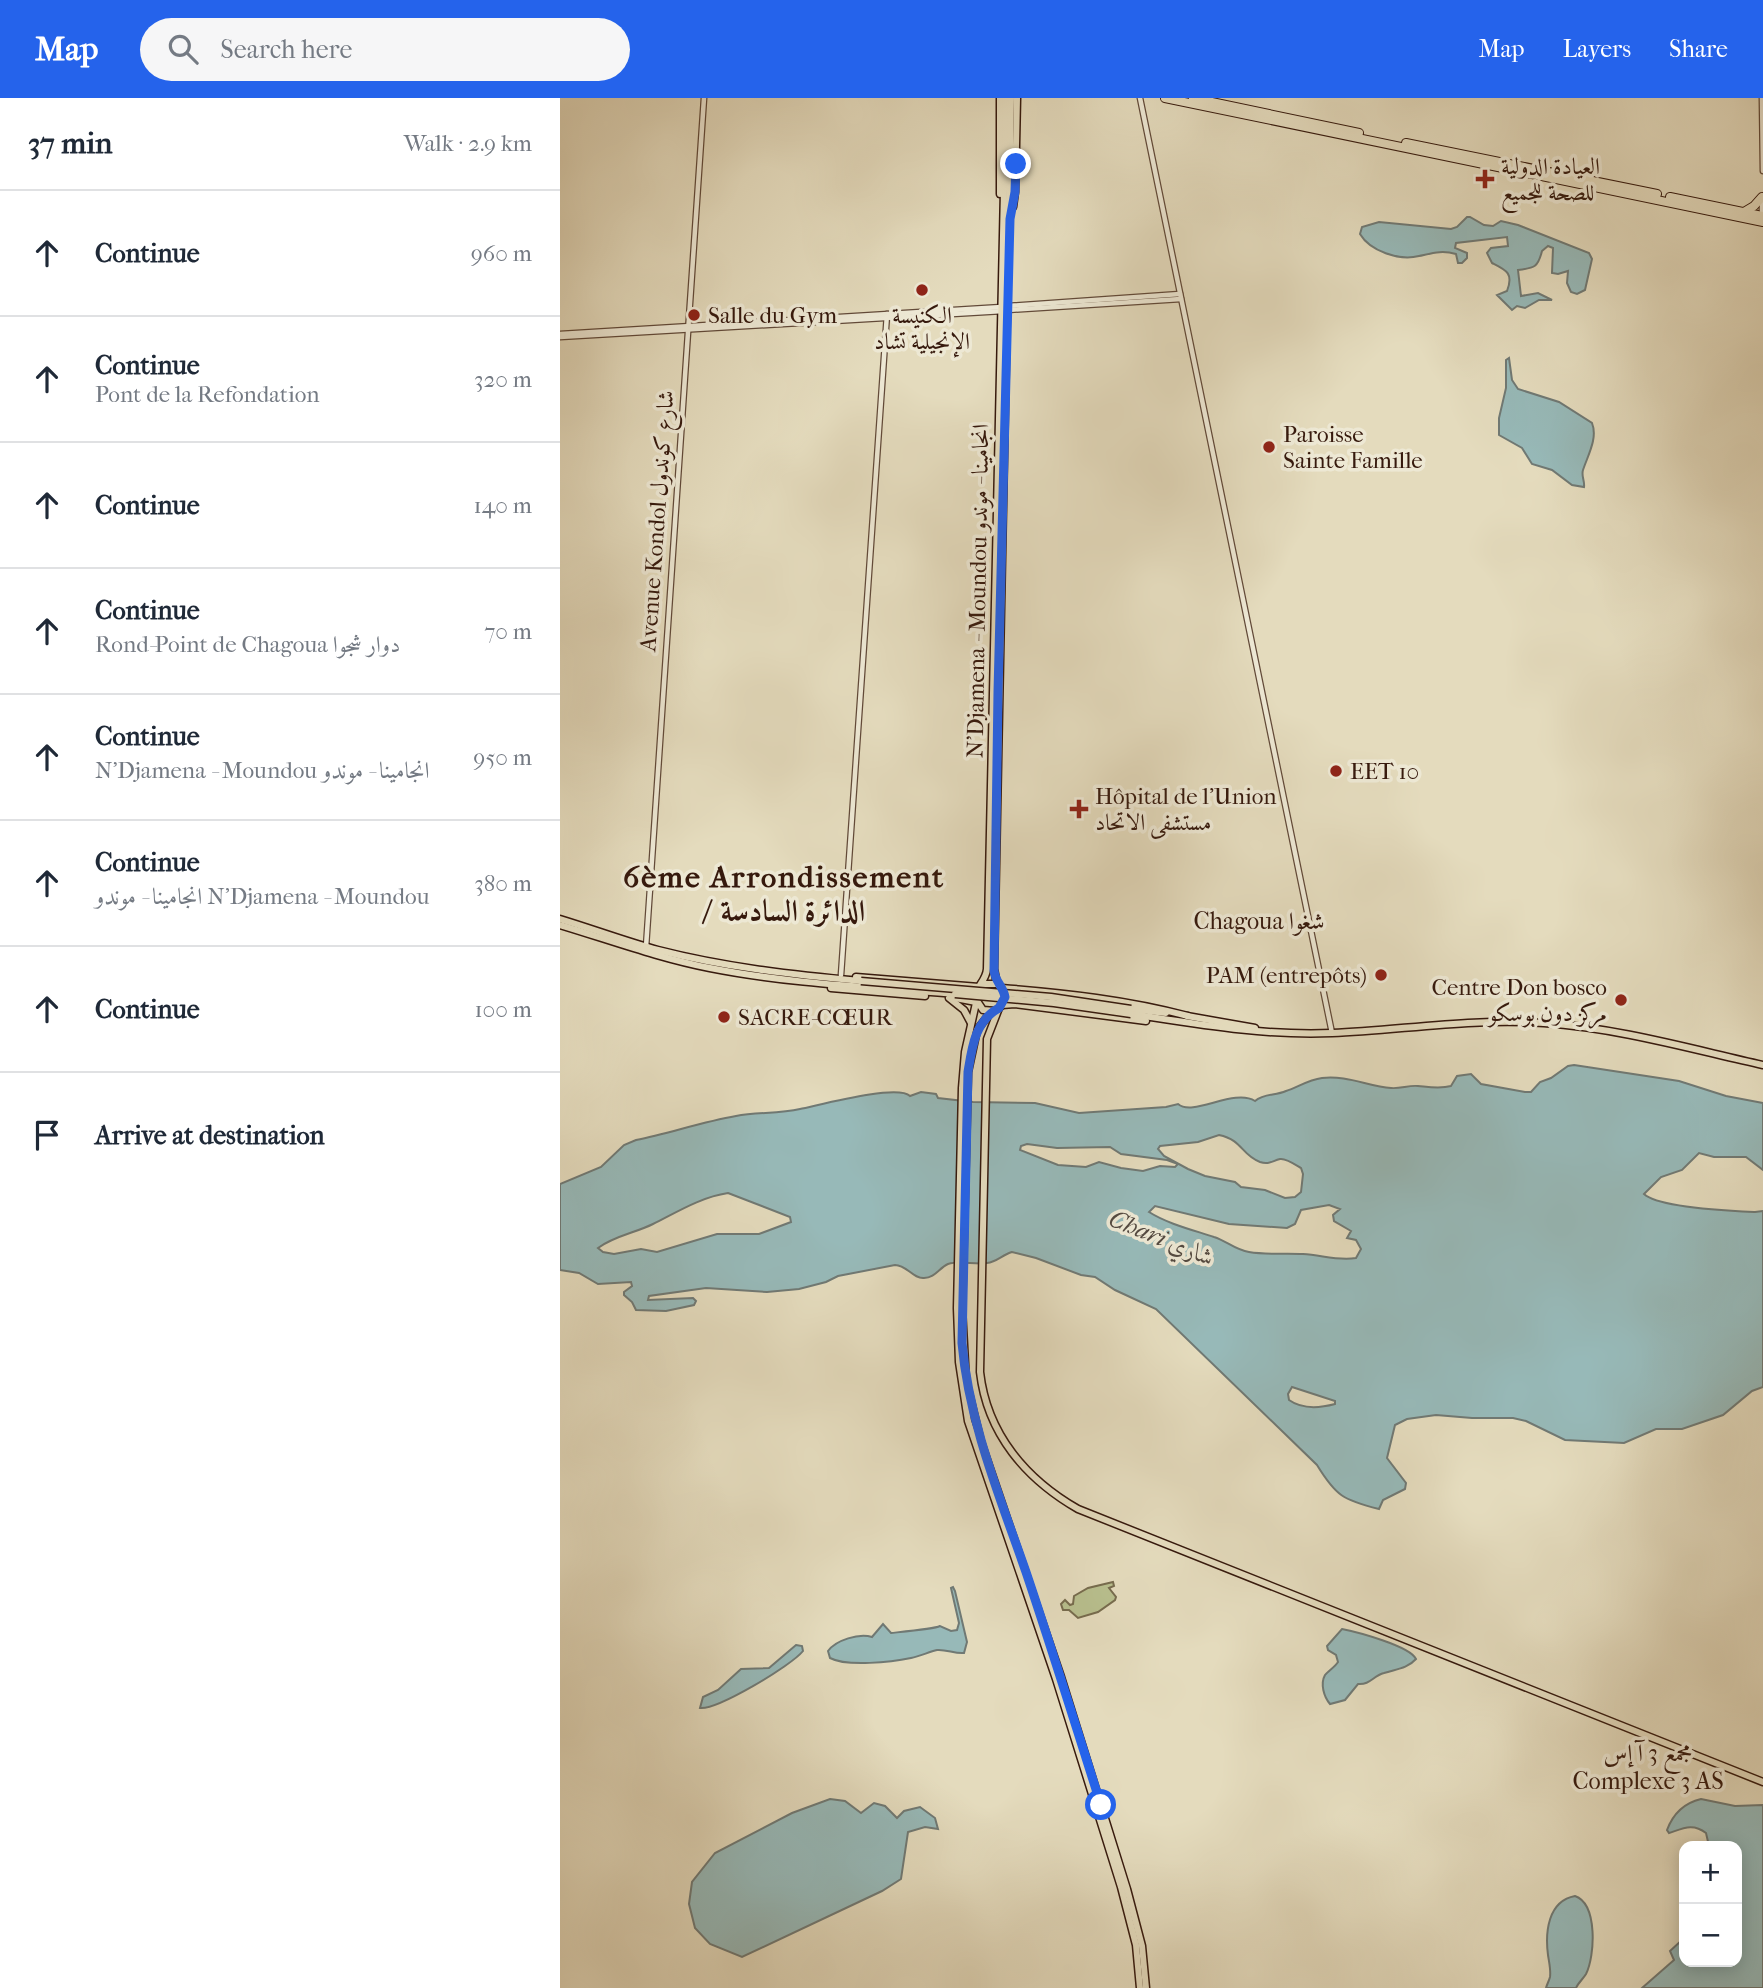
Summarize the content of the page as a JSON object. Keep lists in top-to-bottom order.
{
  "streets": {
    "main road": ["N'Djamena - Moundou انجامينا - موندو"],
    "street": ["Avenue Kondol شارع كوندول"]
  },
  "districts": ["6ème Arrondissement / الدائرة السادسة", "Chagoua شغوا", "مجمع 3 آ إس Complexe 3 AS"],
  "water": ["Chari شاري"],
  "places": {
    "health": ["العيادة الدولية للصحة للجميع", "Hôpital de l'Union مستشفى الاتحاد"],
    "other": [
      "الكنيسة الإنجيلية تشاد",
      "Salle du Gym",
      "Paroisse Sainte Famille",
      "EET 10",
      "PAM (entrepôts)",
      "Centre Don bosco مركز دون بوسكو",
      "SACRE-CŒUR"
    ]
  },
  "page": {
    "header": "Map",
    "search": "Search here",
    "nav": ["Map", "Layers", "Share"],
    "heading": ["37 min", "Walk · 2.9 km"],
    "list": [
      ["Continue", "960 m"],
      ["Continue", "Pont de la Refondation", "320 m"],
      ["Continue", "140 m"],
      ["Continue", "Rond-Point de Chagoua دوار شجوا", "70 m"],
      ["Continue", "N'Djamena - Moundou انجامينا - موندو", "950 m"],
      ["Continue", "انجامينا - موندو N'Djamena - Moundou", "380 m"],
      ["Continue", "100 m"],
      "Arrive at destination"
    ],
    "map_buttons": ["+", "−"]
  }
}
